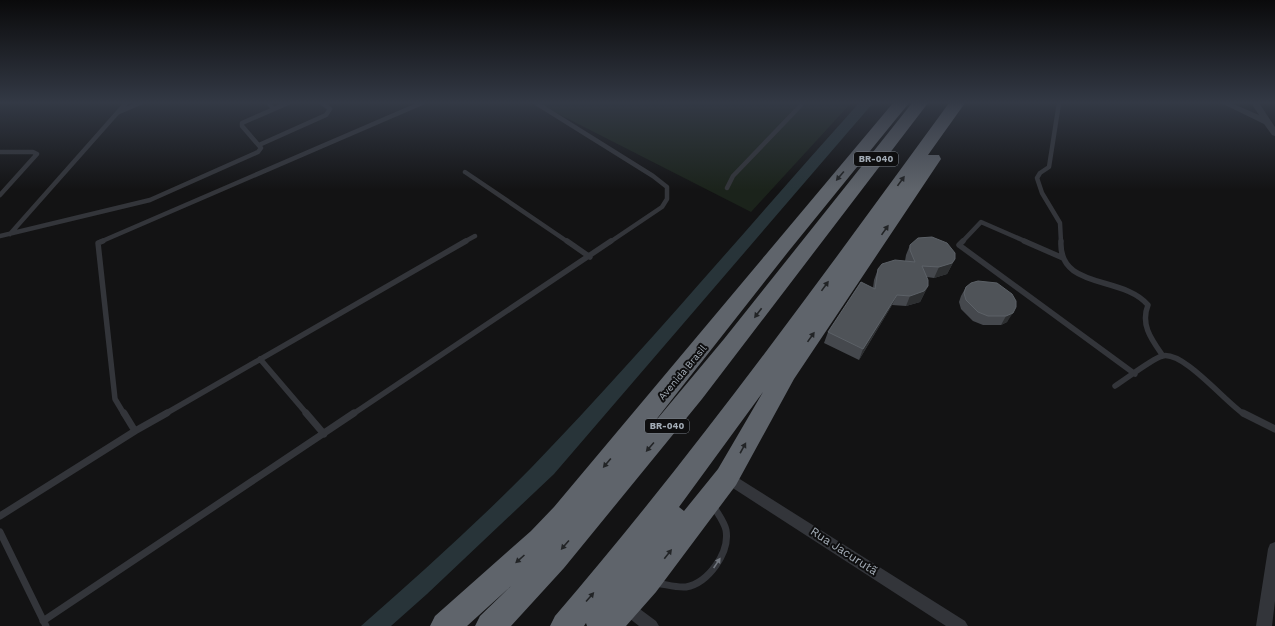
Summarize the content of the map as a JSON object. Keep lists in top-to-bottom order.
{
  "streets": {
    "highway": ["BR-040", "Avenida Brasil"],
    "street": ["Rua Jacurutã"]
  }
}
